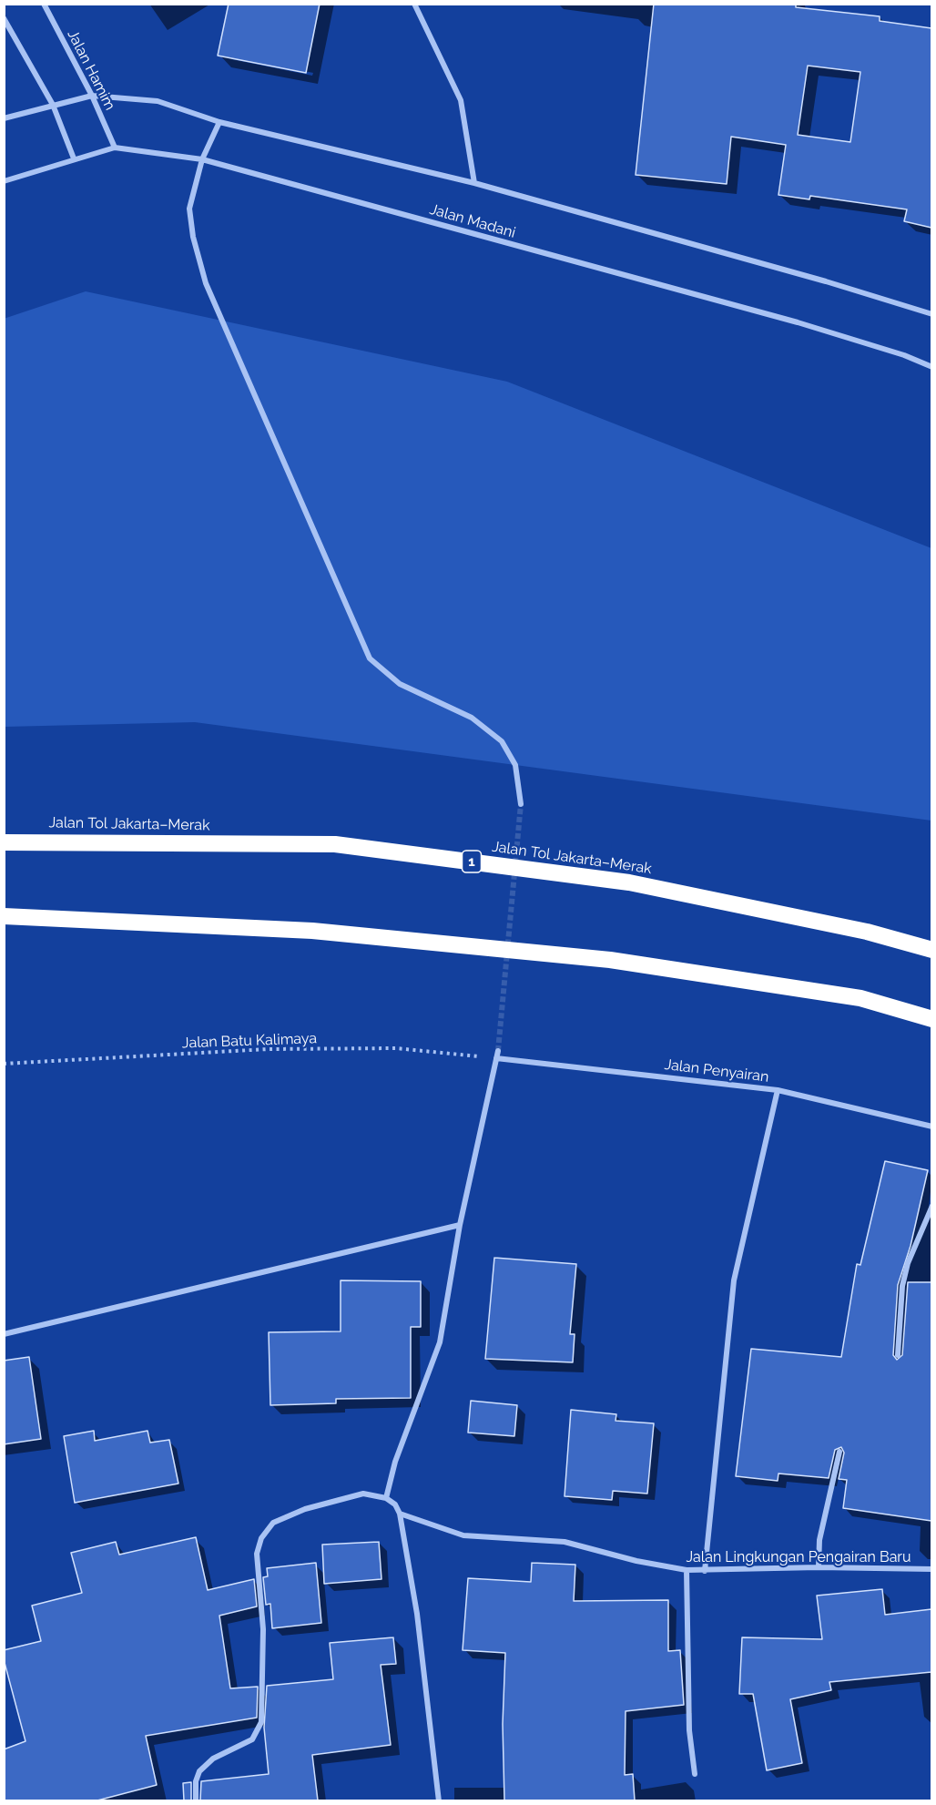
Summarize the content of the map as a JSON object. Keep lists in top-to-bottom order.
{
  "streets": {
    "highway": ["Jalan Tol Jakarta–Merak", "1"],
    "street": [
      "Jalan Hamim",
      "Jalan Madani",
      "Jalan Penyairan",
      "Jalan Lingkungan Pengairan Baru"
    ],
    "path": ["Jalan Batu Kalimaya"]
  },
  "crossings": [
    ["Jalan Hamim", "Jalan Madani"],
    ["Jalan Batu Kalimaya", "Jalan Penyairan"]
  ]
}
